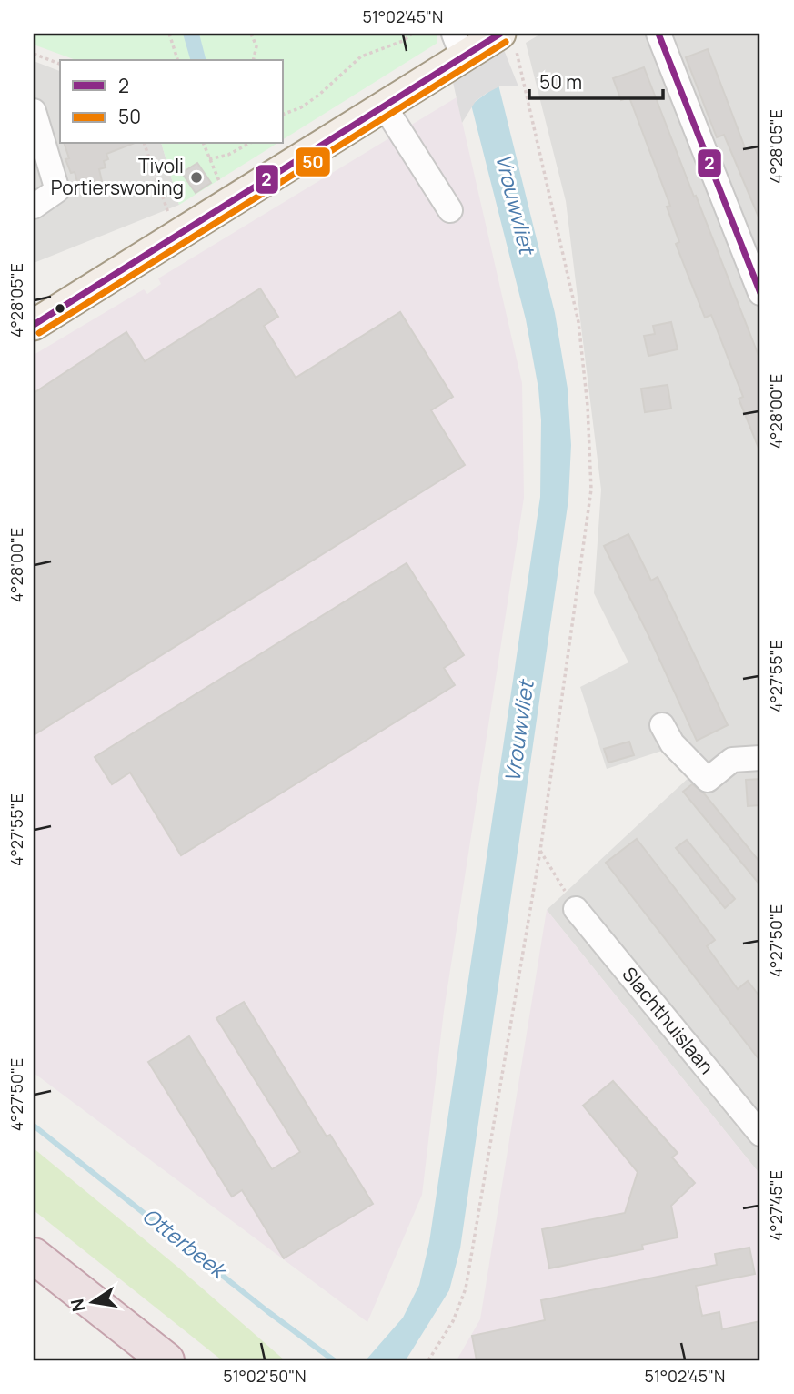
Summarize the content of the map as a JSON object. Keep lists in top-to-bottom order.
{
  "streets": {
    "street": ["Slachthuislaan"]
  },
  "water": ["Vrouwvliet", "Otterbeek"],
  "places": ["Tivoli Portierswoning"],
  "lines": ["transit line 2", "transit line 50"],
  "legend": ["2", "50"],
  "scale_bar": "50 m",
  "north": "left",
  "coordinates": [
    "51°02'45\"N",
    "4°28'05\"E",
    "4°28'00\"E",
    "4°27'55\"E",
    "4°27'50\"E",
    "4°27'45\"E",
    "51°02'50\"N"
  ]
}
